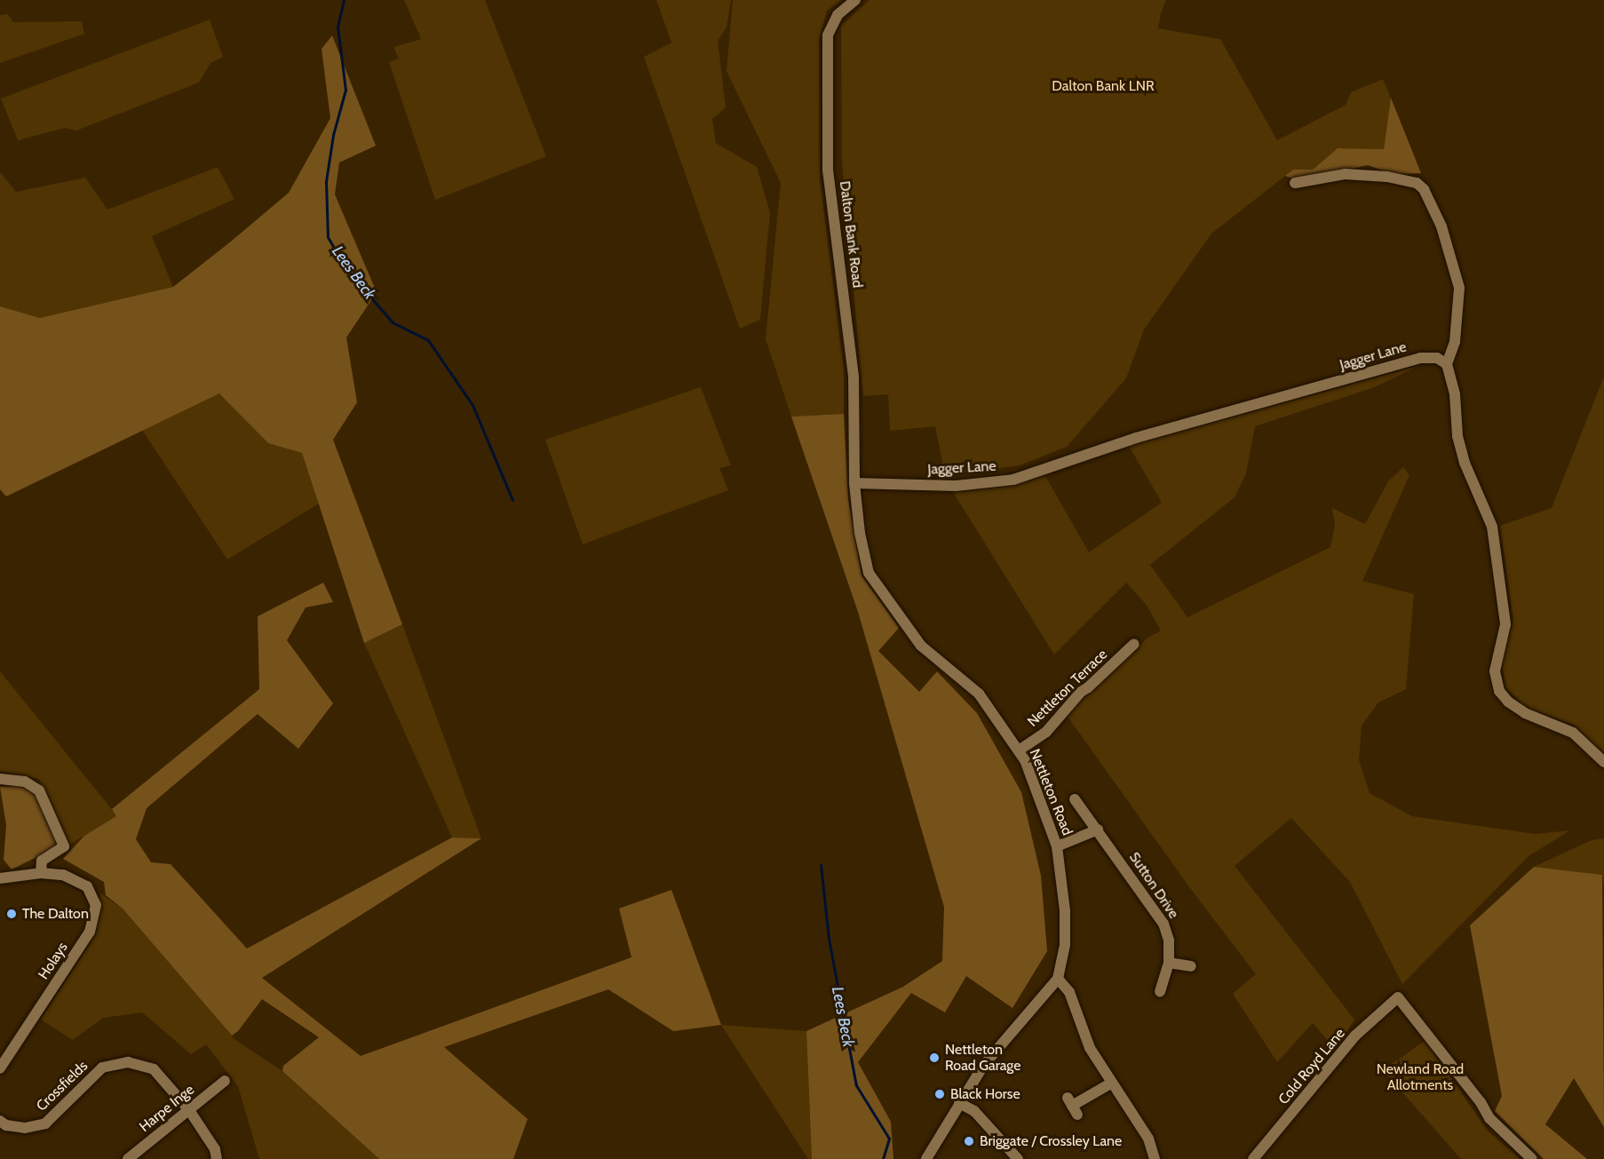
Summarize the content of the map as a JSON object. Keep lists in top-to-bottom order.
{
  "streets": {
    "street": [
      "Dalton Bank Road",
      "Jagger Lane",
      "Nettleton Terrace",
      "Nettleton Road",
      "Sutton Drive",
      "Holays",
      "Cold Royd Lane",
      "Crossfields",
      "Harpe Inge"
    ]
  },
  "crossings": [
    ["Dalton Bank Road", "Jagger Lane"],
    ["Dalton Bank Road", "Nettleton Road"],
    ["Jagger Lane", "Nettleton Road"],
    ["Nettleton Terrace", "Nettleton Road"],
    ["Crossfields", "Harpe Inge"]
  ],
  "water": ["Lees Beck"],
  "parks": ["Dalton Bank LNR", "Newland Road Allotments"],
  "places": [
    "The Dalton",
    "Nettleton Road Garage",
    "Black Horse",
    "Briggate / Crossley Lane"
  ]
}
